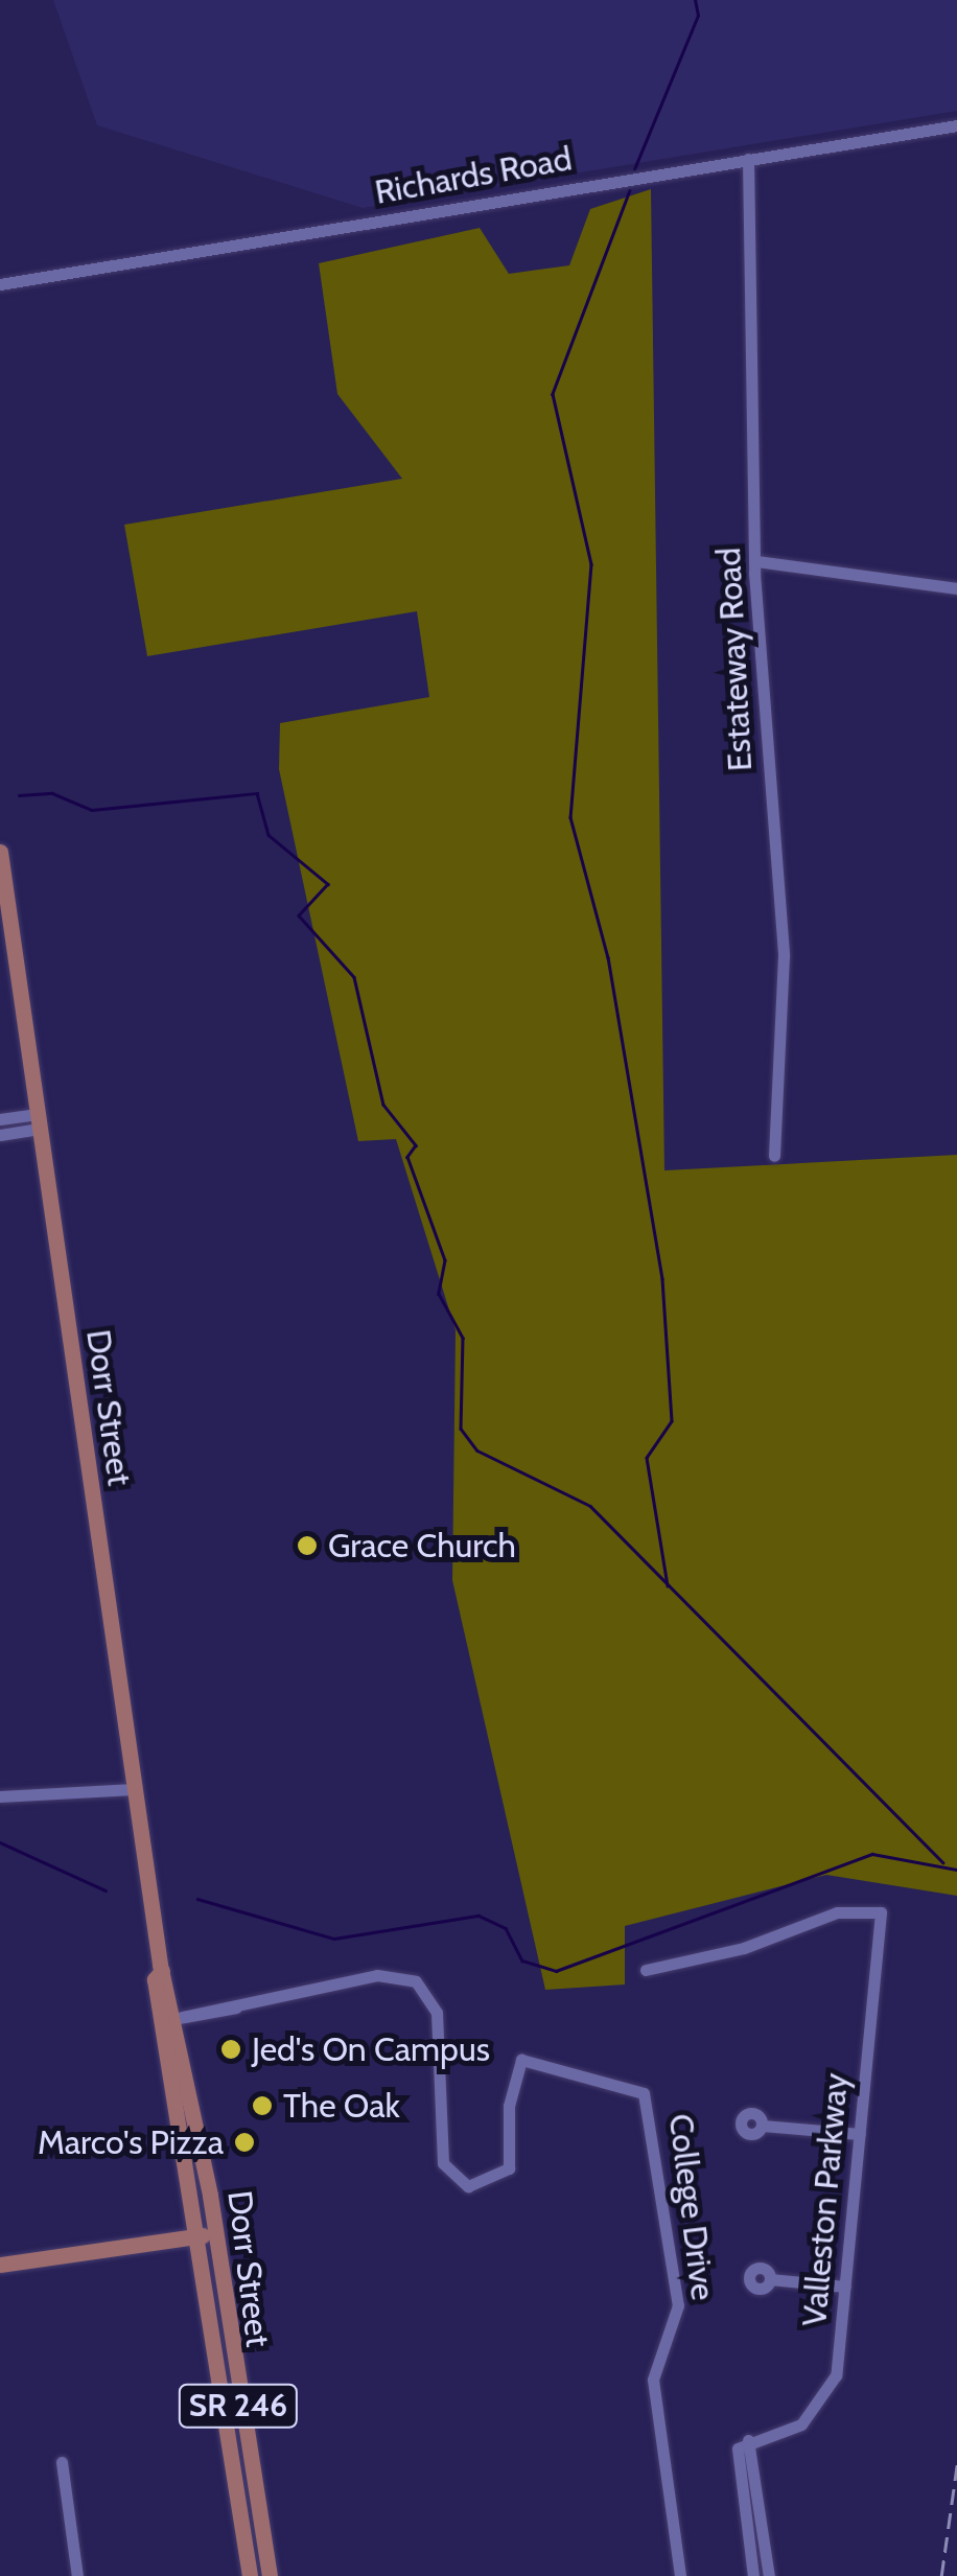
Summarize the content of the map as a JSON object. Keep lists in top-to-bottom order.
{
  "streets": {
    "main road": ["Dorr Street", "SR 246"],
    "street": [
      "Richards Road",
      "Estateway Road",
      "Valleston Parkway",
      "College Drive"
    ]
  },
  "crossings": [
    ["Richards Road", "Estateway Road"],
    ["Dorr Street", "College Drive"]
  ],
  "places": [
    "Grace Church",
    "Jed's On Campus",
    "The Oak",
    "Marco's Pizza"
  ]
}
